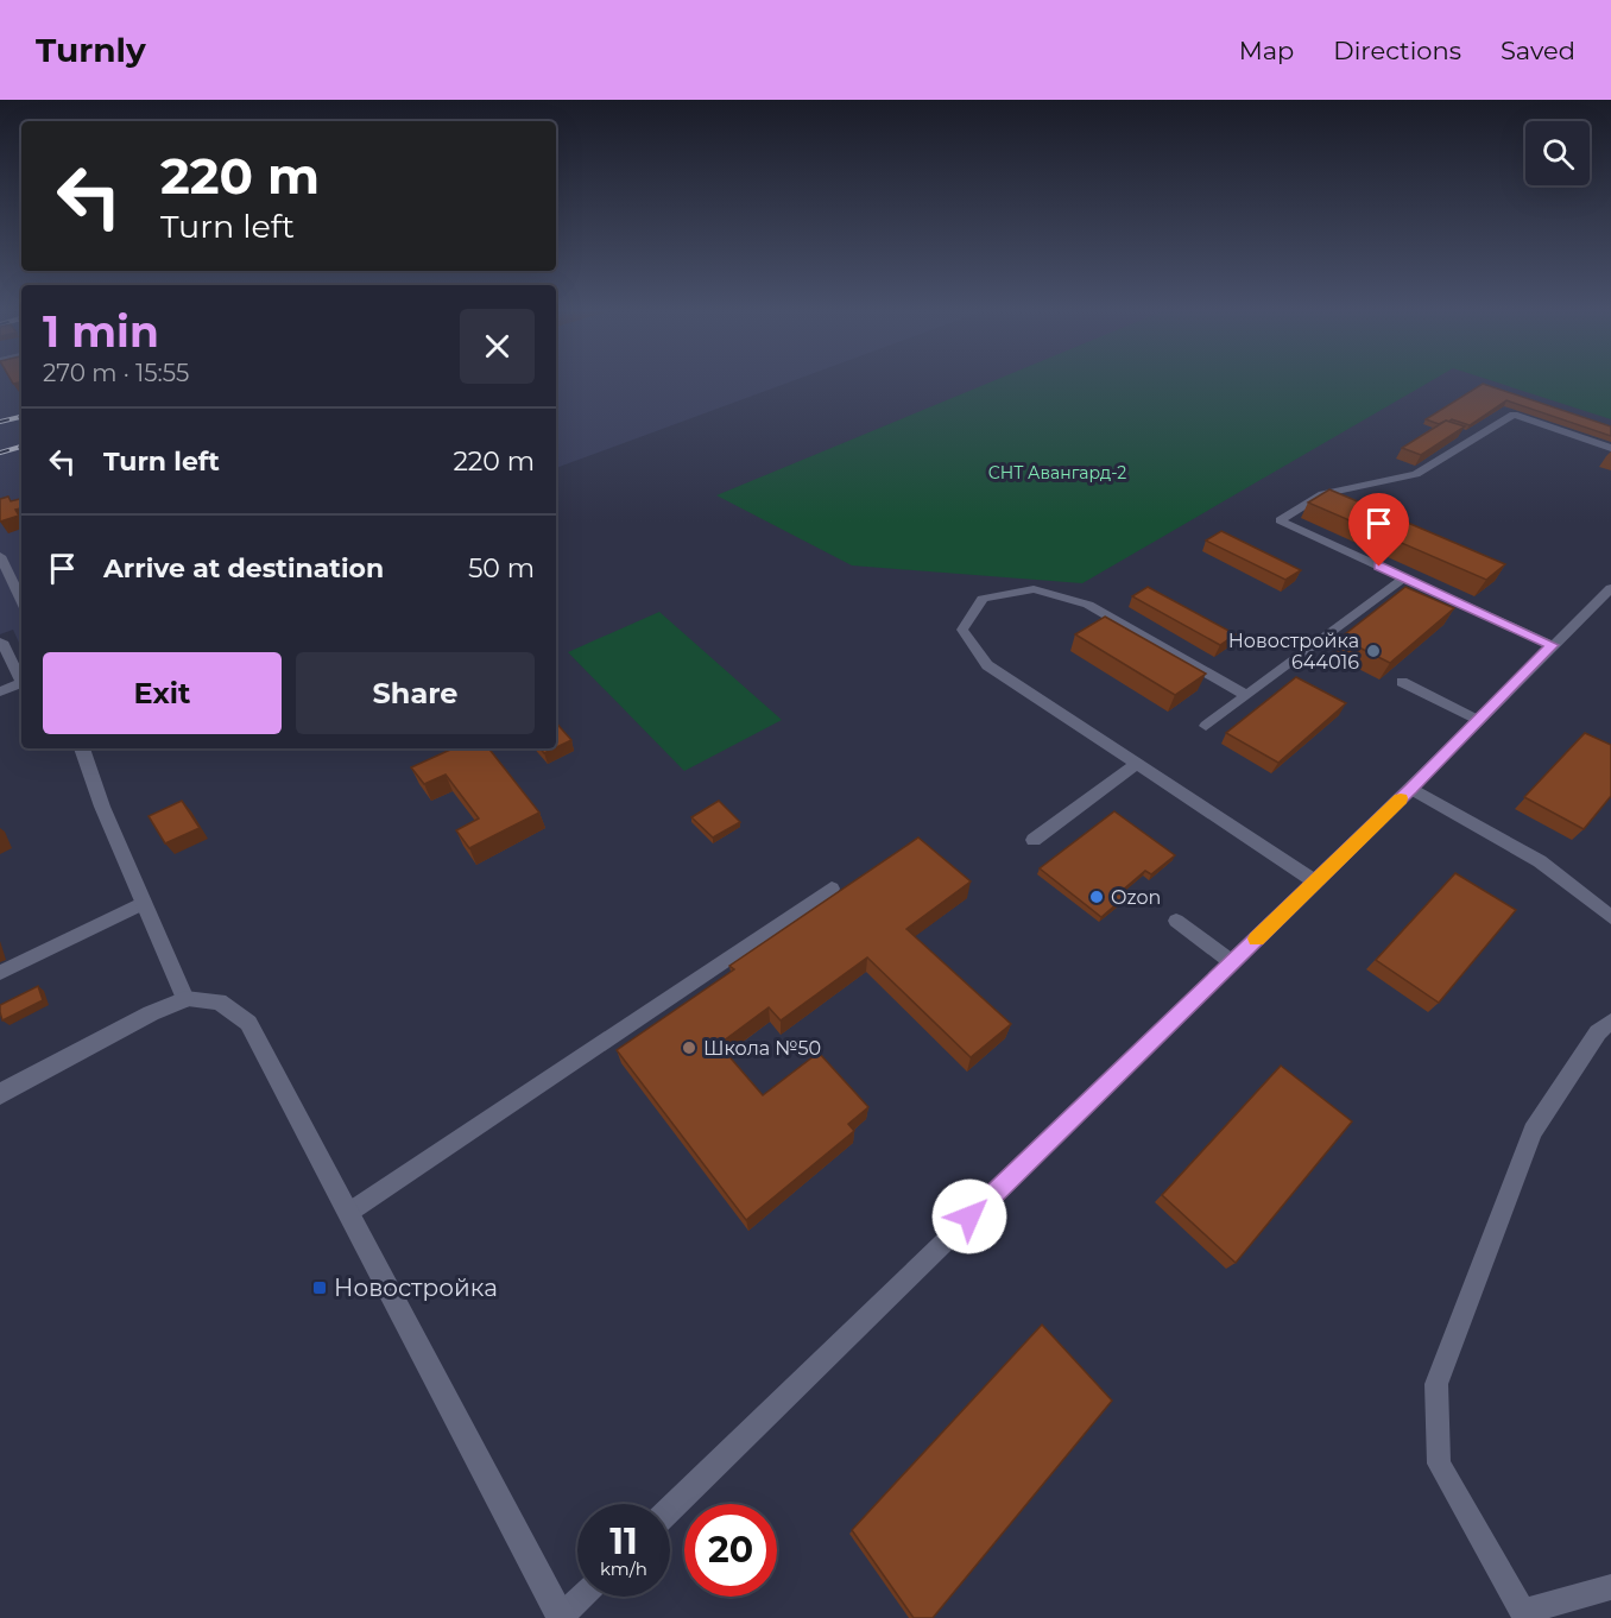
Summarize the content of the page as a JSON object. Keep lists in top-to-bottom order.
{
  "parks": ["СНТ Авангард-2"],
  "places": {
    "other": ["Новостройка 644016", "Ozon", "Школа №50"],
    "transit": ["Новостройка"]
  },
  "page": {
    "header": "Turnly",
    "nav": ["Map", "Directions", "Saved"],
    "turn": ["220 m", "Turn left"],
    "heading": ["1 min", "270 m · 15:55"],
    "list": [
      {
        "name": "Turn left",
        "value": "220 m"
      },
      {
        "name": "Arrive at destination",
        "value": "50 m"
      }
    ],
    "buttons": ["Exit", "Share"],
    "speed": "11 km/h",
    "limit": "20"
  }
}
